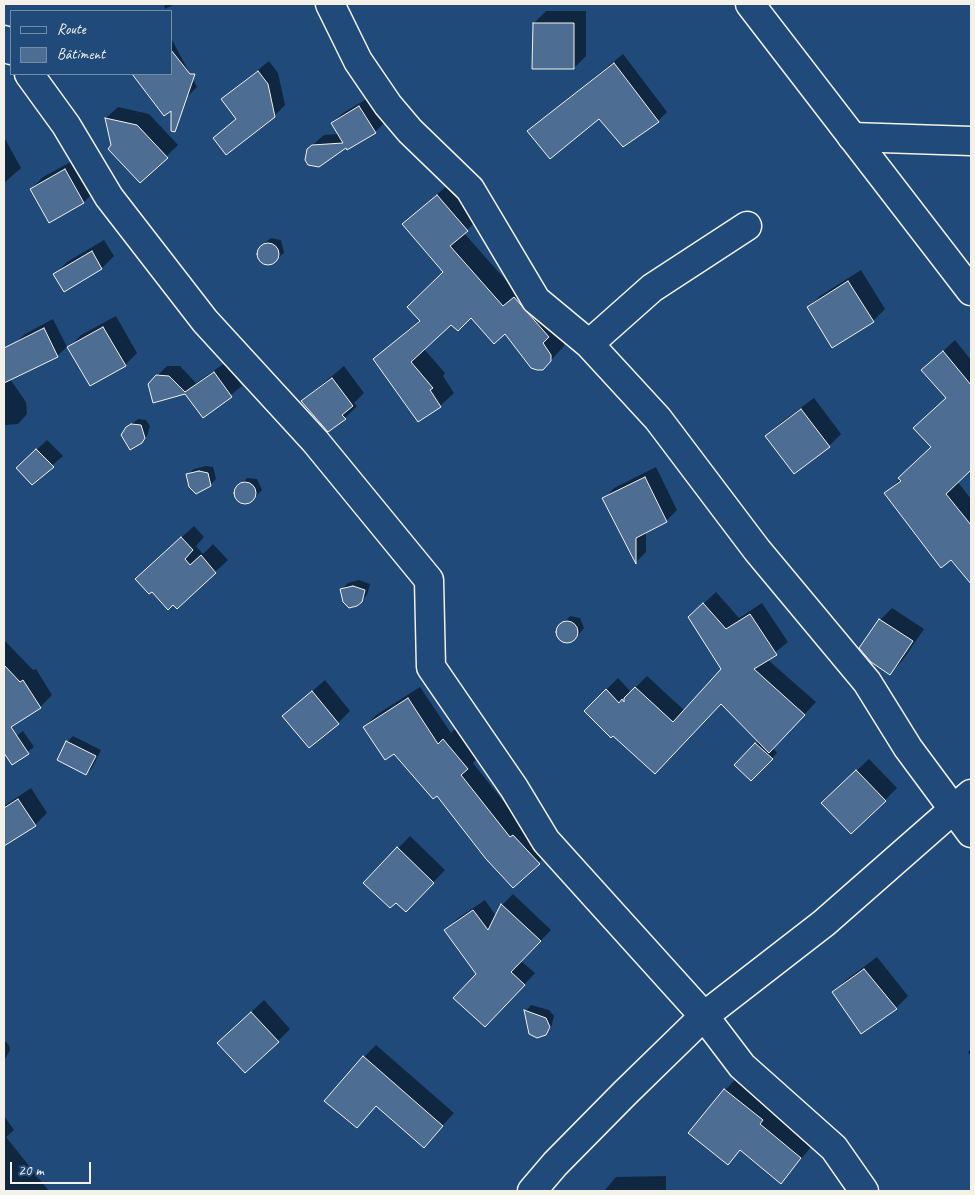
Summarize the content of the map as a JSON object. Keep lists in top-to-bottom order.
{
  "legend": ["Route", "Bâtiment"],
  "scale_bar": "20 m"
}
